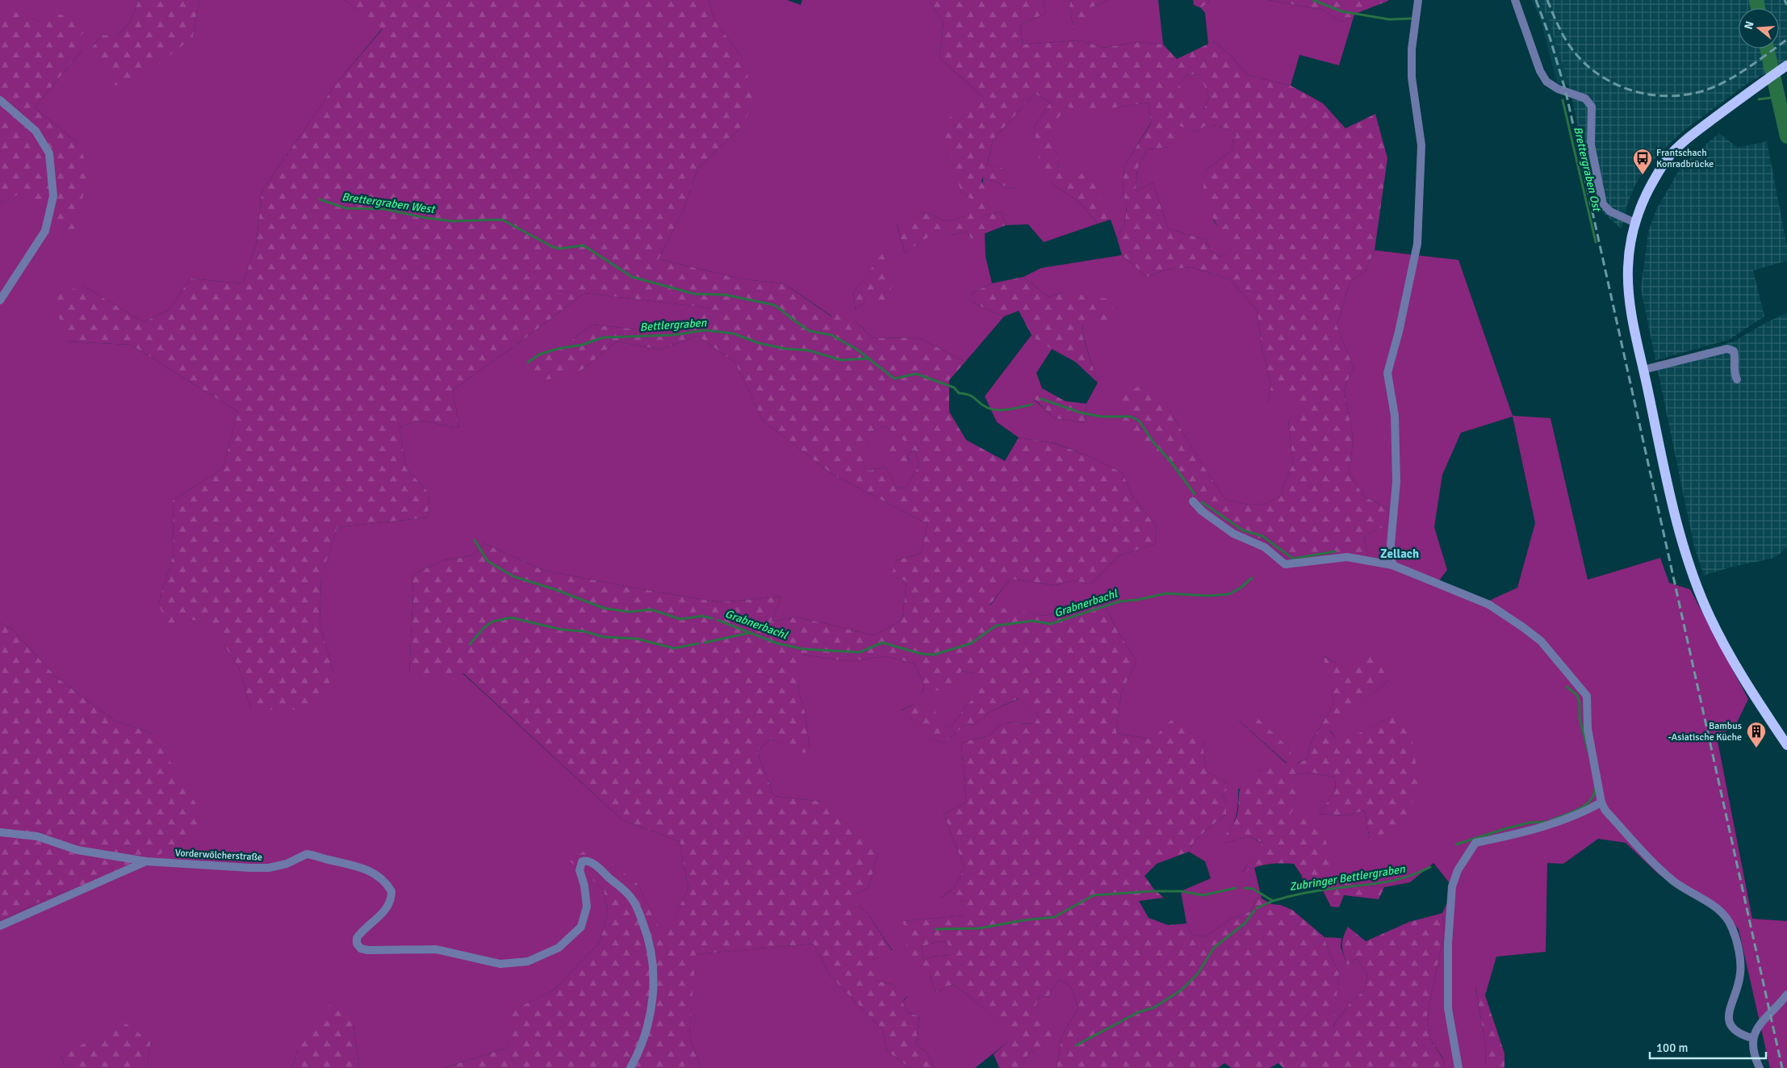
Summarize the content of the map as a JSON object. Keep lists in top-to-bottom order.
{
  "streets": {
    "street": ["Vorderwölcherstraße"]
  },
  "districts": ["Zellach"],
  "water": [
    "Brettergraben Ost",
    "Brettergraben West",
    "Bettlergraben",
    "Grabnerbachl",
    "Zubringer Bettlergraben"
  ],
  "places": {
    "bus stop": ["Frantschach Konradbrücke"],
    "building": ["Bambus -Asiatische Küche"]
  },
  "scale_bar": "100 m",
  "north": "left"
}
